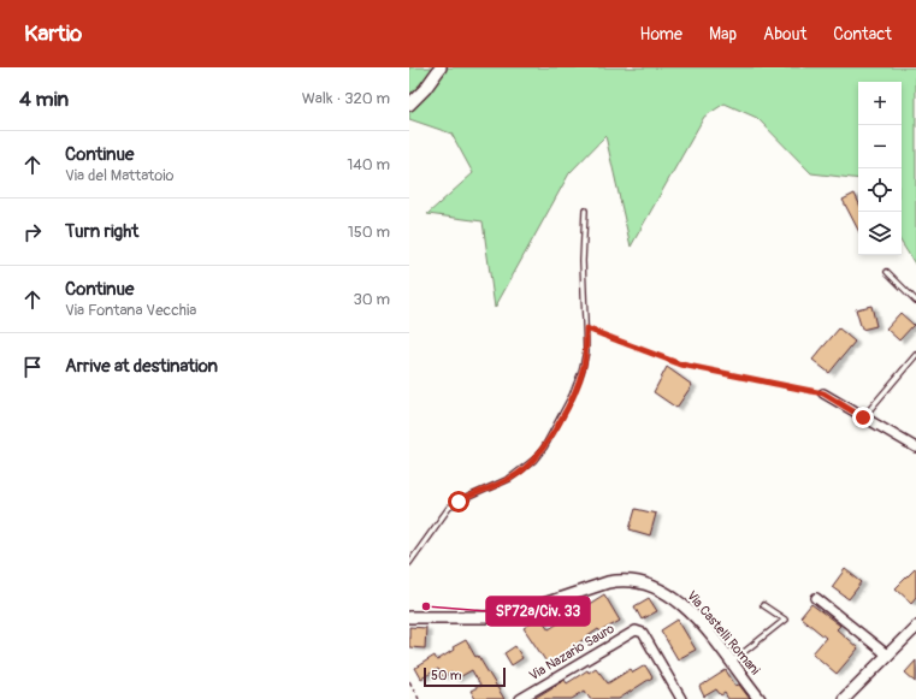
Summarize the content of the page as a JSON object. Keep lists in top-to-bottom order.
{
  "streets": {
    "street": ["Via Castelli Romani", "Via Nazario Sauro"]
  },
  "places": ["SP72a/Civ. 33"],
  "scale_bar": "50 m",
  "page": {
    "header": "Kartio",
    "nav": [
      "Home",
      "Map",
      "About",
      "Contact"
    ],
    "heading": ["4 min", "Walk · 320 m"],
    "map_buttons": ["+", "−"],
    "list": [
      ["Continue", "Via del Mattatoio", "140 m"],
      ["Turn right", "150 m"],
      ["Continue", "Via Fontana Vecchia", "30 m"],
      "Arrive at destination"
    ],
    "scale": "50 m"
  }
}
